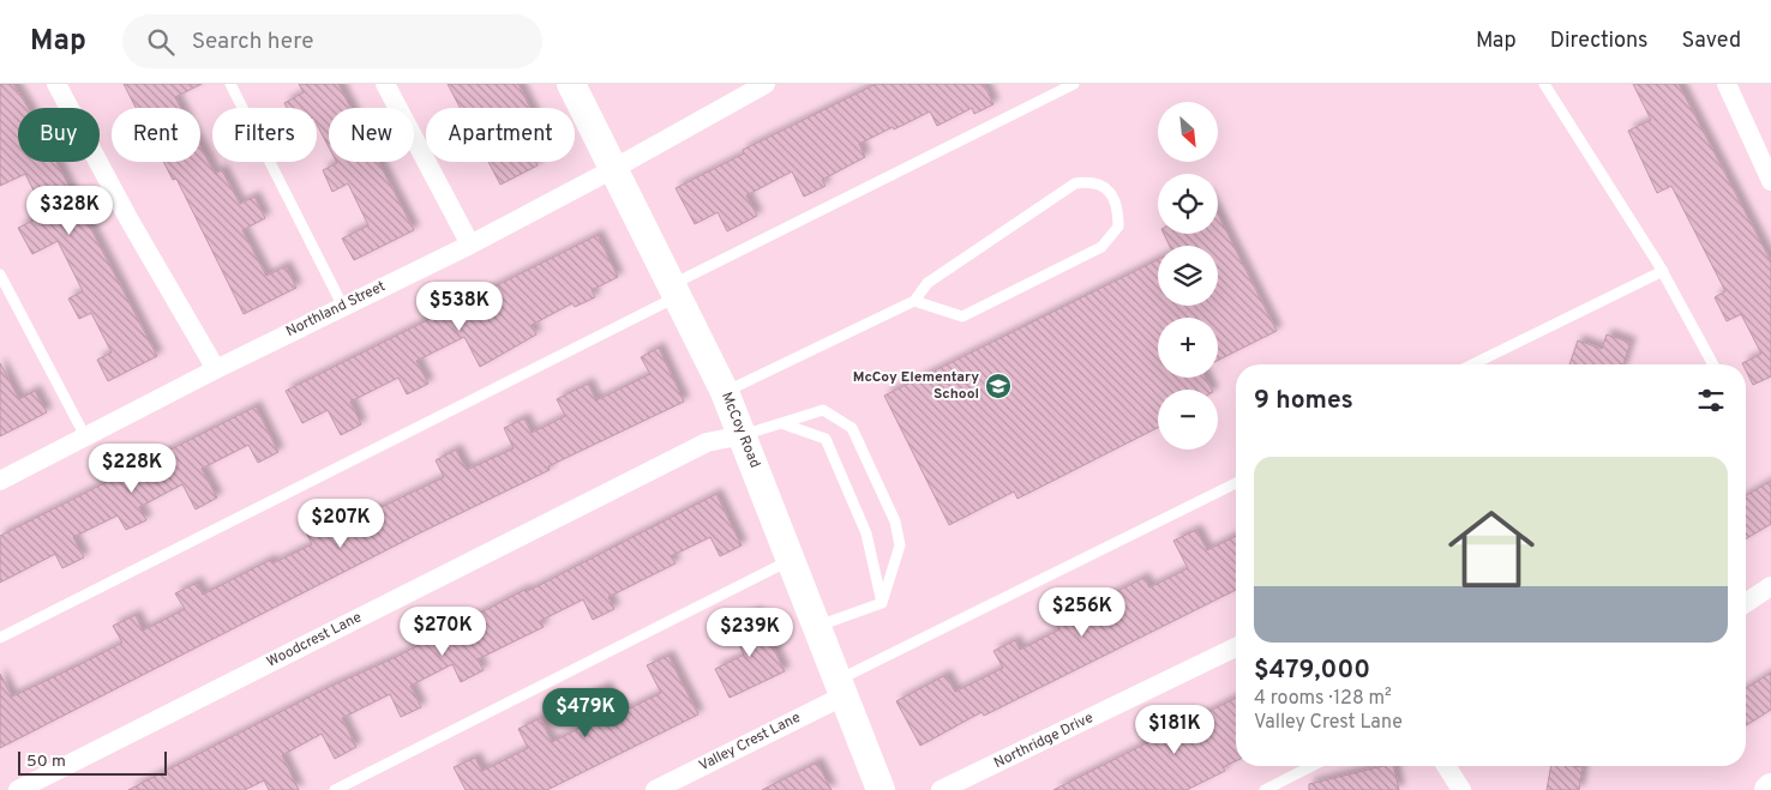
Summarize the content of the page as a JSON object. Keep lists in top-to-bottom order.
{
  "streets": {
    "street": [
      "Northland Street",
      "McCoy Road",
      "Woodcrest Lane",
      "Northridge Drive",
      "Valley Crest Lane"
    ]
  },
  "crossings": [
    ["Northland Street", "McCoy Road"],
    ["McCoy Road", "Woodcrest Lane"],
    ["McCoy Road", "Valley Crest Lane"]
  ],
  "places": {
    "school or university": ["McCoy Elementary School"]
  },
  "scale_bar": "50 m",
  "north": "bottom right",
  "page": {
    "header": "Map",
    "search": "Search here",
    "nav": ["Map", "Directions", "Saved"],
    "map_buttons": ["+", "−"],
    "chip": [
      "Buy",
      "Rent",
      "Filters",
      "New",
      "Apartment"
    ],
    "price": [
      "$328K",
      "$538K",
      "$228K",
      "$207K",
      "$256K",
      "$270K",
      "$239K",
      "$479K",
      "$181K"
    ],
    "heading": "9 homes",
    "list": [
      {
        "name": "$479,000",
        "note": "4 rooms · 128 m² · Valley Crest Lane"
      }
    ],
    "scale": "50 m"
  }
}
